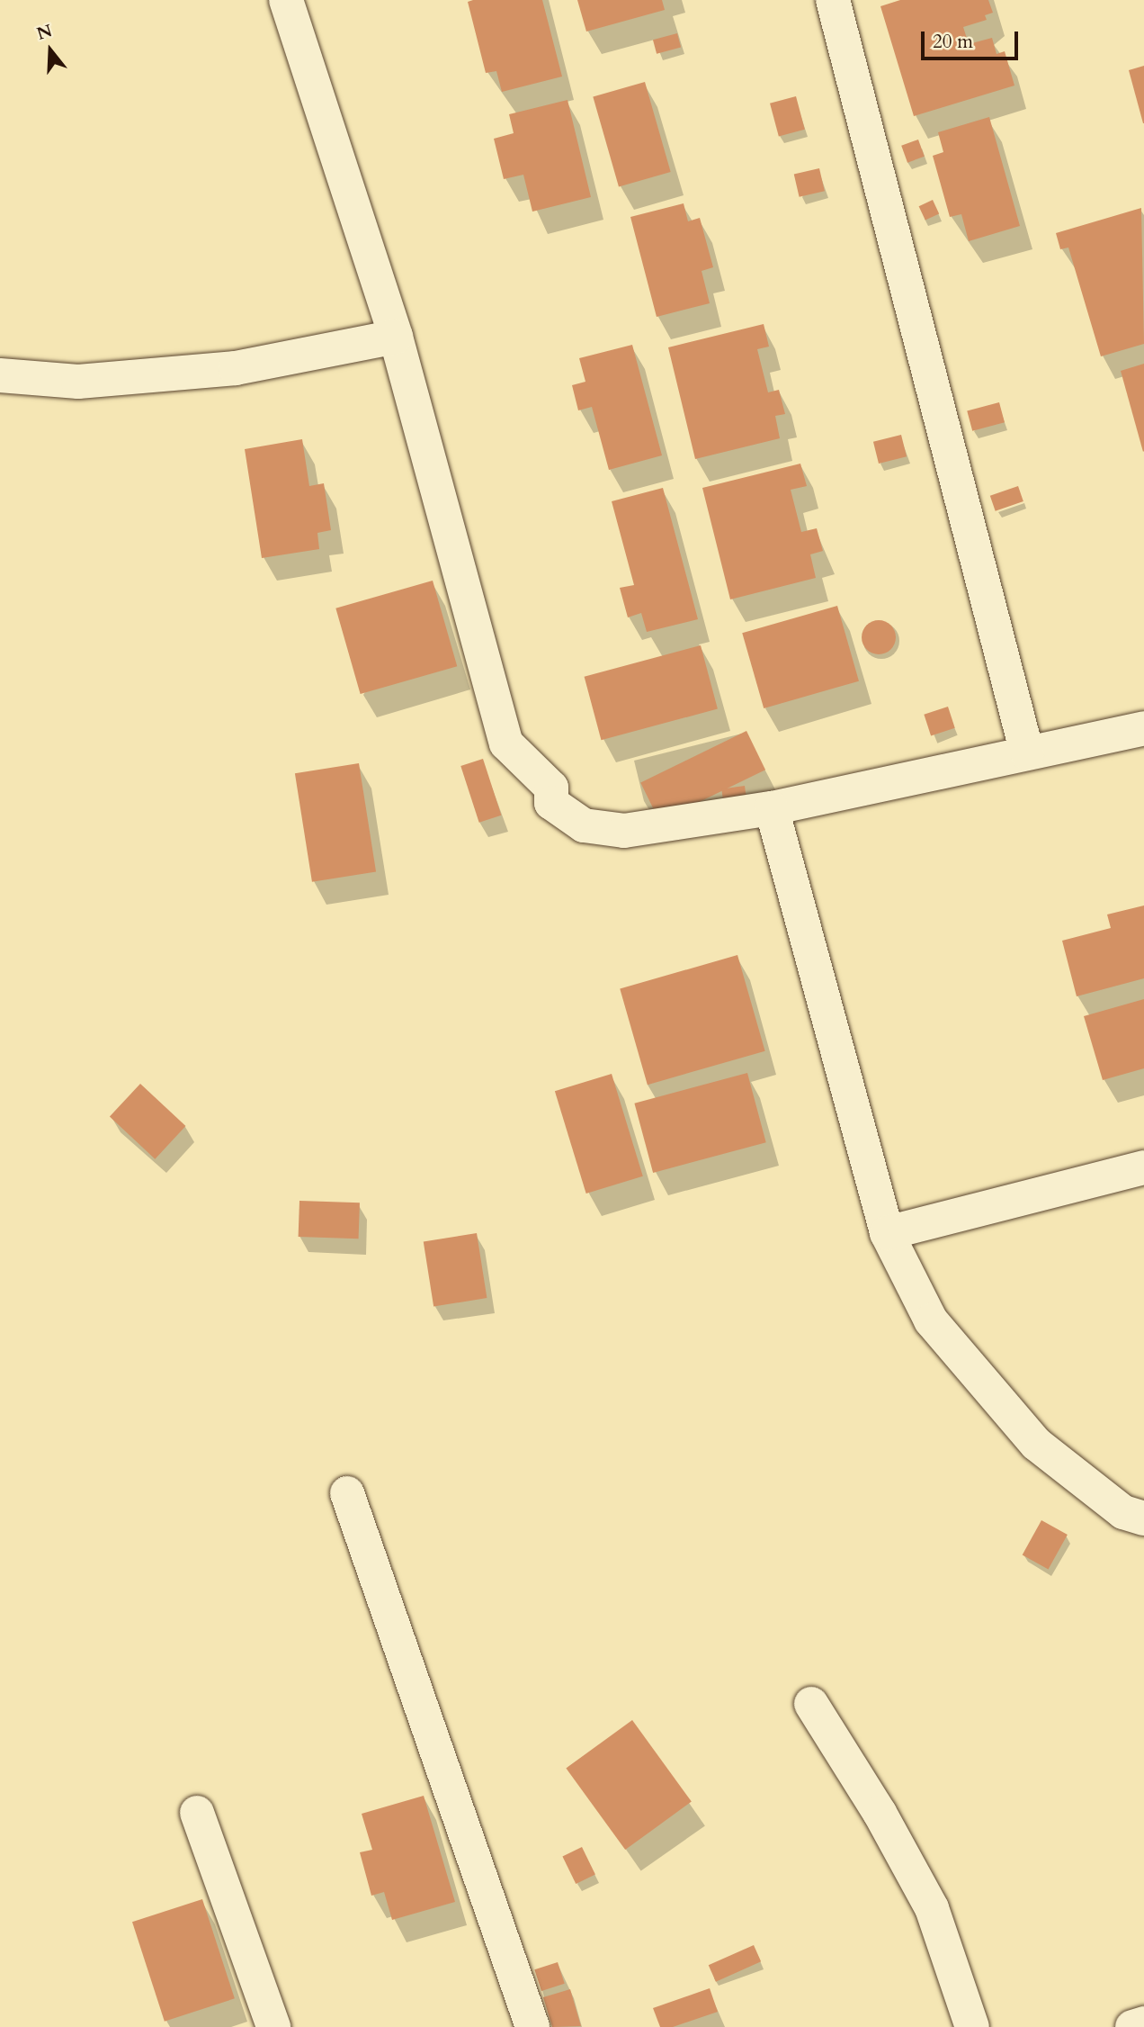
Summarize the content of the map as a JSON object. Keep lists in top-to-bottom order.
{
  "scale_bar": "20 m",
  "north": "top"
}
